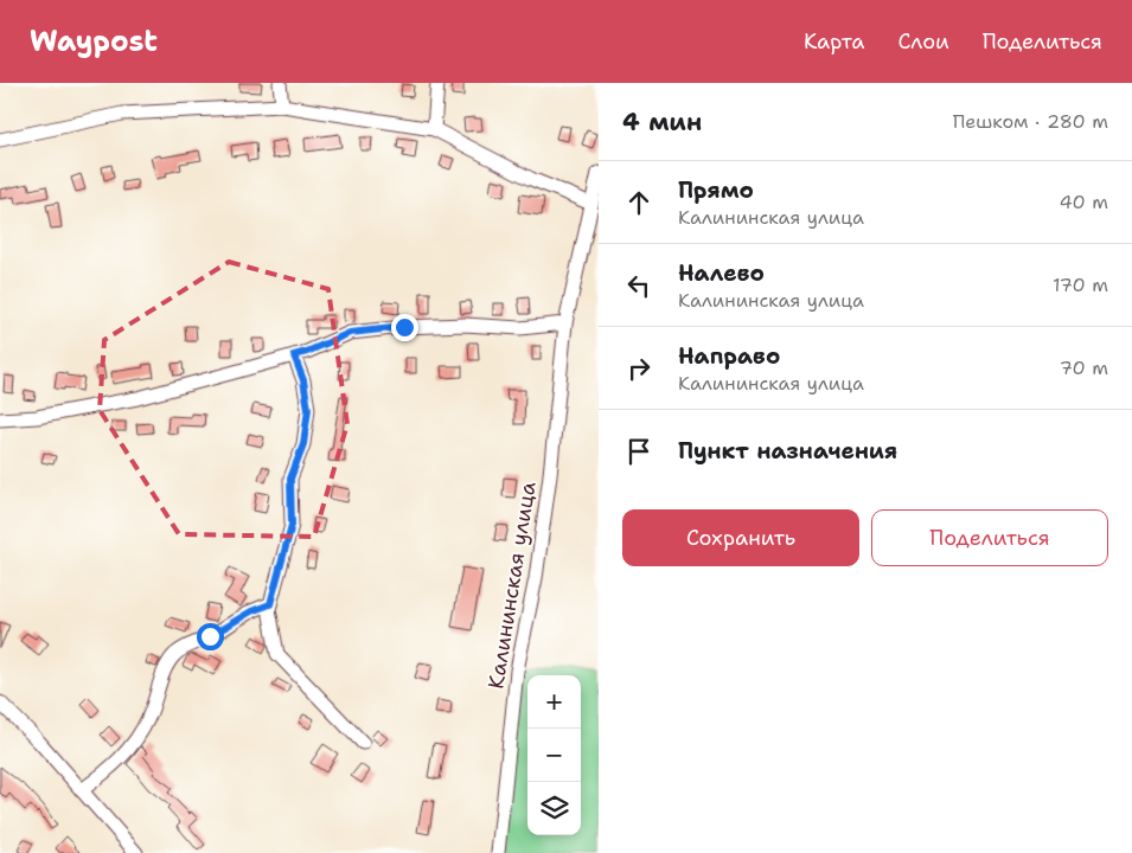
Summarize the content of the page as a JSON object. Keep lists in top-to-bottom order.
{
  "streets": {
    "street": ["Калининская улица"]
  },
  "page": {
    "header": "Waypost",
    "nav": ["Карта", "Слои", "Поделиться"],
    "heading": ["4 мин", "Пешком · 280 m"],
    "list": [
      ["Прямо", "Калининская улица", "40 m"],
      ["Налево", "Калининская улица", "170 m"],
      ["Направо", "Калининская улица", "70 m"],
      "Пункт назначения"
    ],
    "buttons": ["Сохранить", "Поделиться"],
    "map_buttons": ["+", "−"]
  }
}
